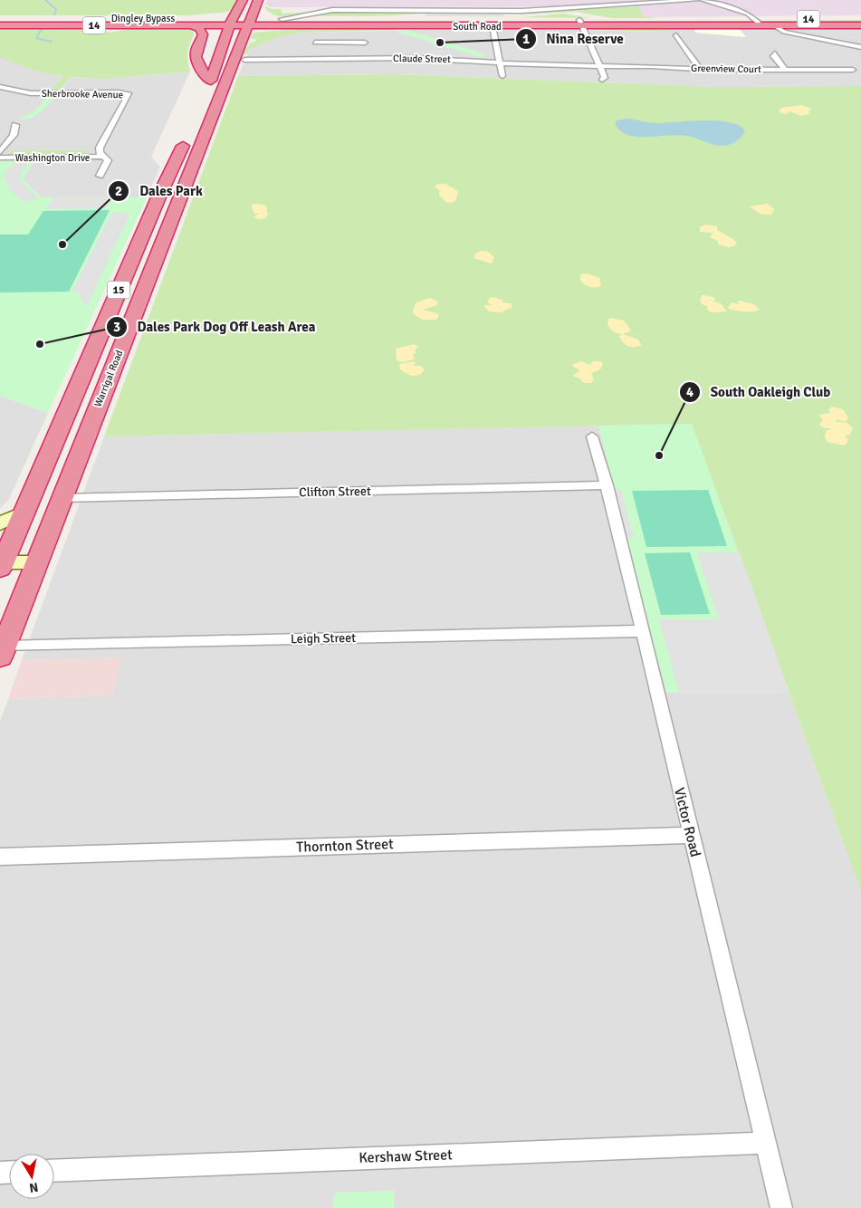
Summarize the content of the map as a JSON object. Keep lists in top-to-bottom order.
{
  "streets": {
    "highway": [
      "Dingley Bypass",
      "14",
      "South Road",
      "15",
      "Warrigal Road"
    ],
    "street": [
      "Claude Street",
      "Greenview Court",
      "Sherbrooke Avenue",
      "Washington Drive",
      "Clifton Street",
      "Leigh Street",
      "Victor Road",
      "Thornton Street",
      "Kershaw Street"
    ]
  },
  "crossings": [
    ["Dingley Bypass", "South Road"],
    ["Dingley Bypass", "Warrigal Road"],
    ["South Road", "Warrigal Road"],
    ["Claude Street", "Greenview Court"],
    ["Sherbrooke Avenue", "Washington Drive"],
    ["Warrigal Road", "Clifton Street"],
    ["Warrigal Road", "Leigh Street"],
    ["Clifton Street", "Victor Road"],
    ["Leigh Street", "Victor Road"],
    ["Victor Road", "Thornton Street"],
    ["Victor Road", "Kershaw Street"]
  ],
  "places": [
    "Nina Reserve",
    "Dales Park",
    "Dales Park Dog Off Leash Area",
    "South Oakleigh Club"
  ],
  "north": "bottom"
}
